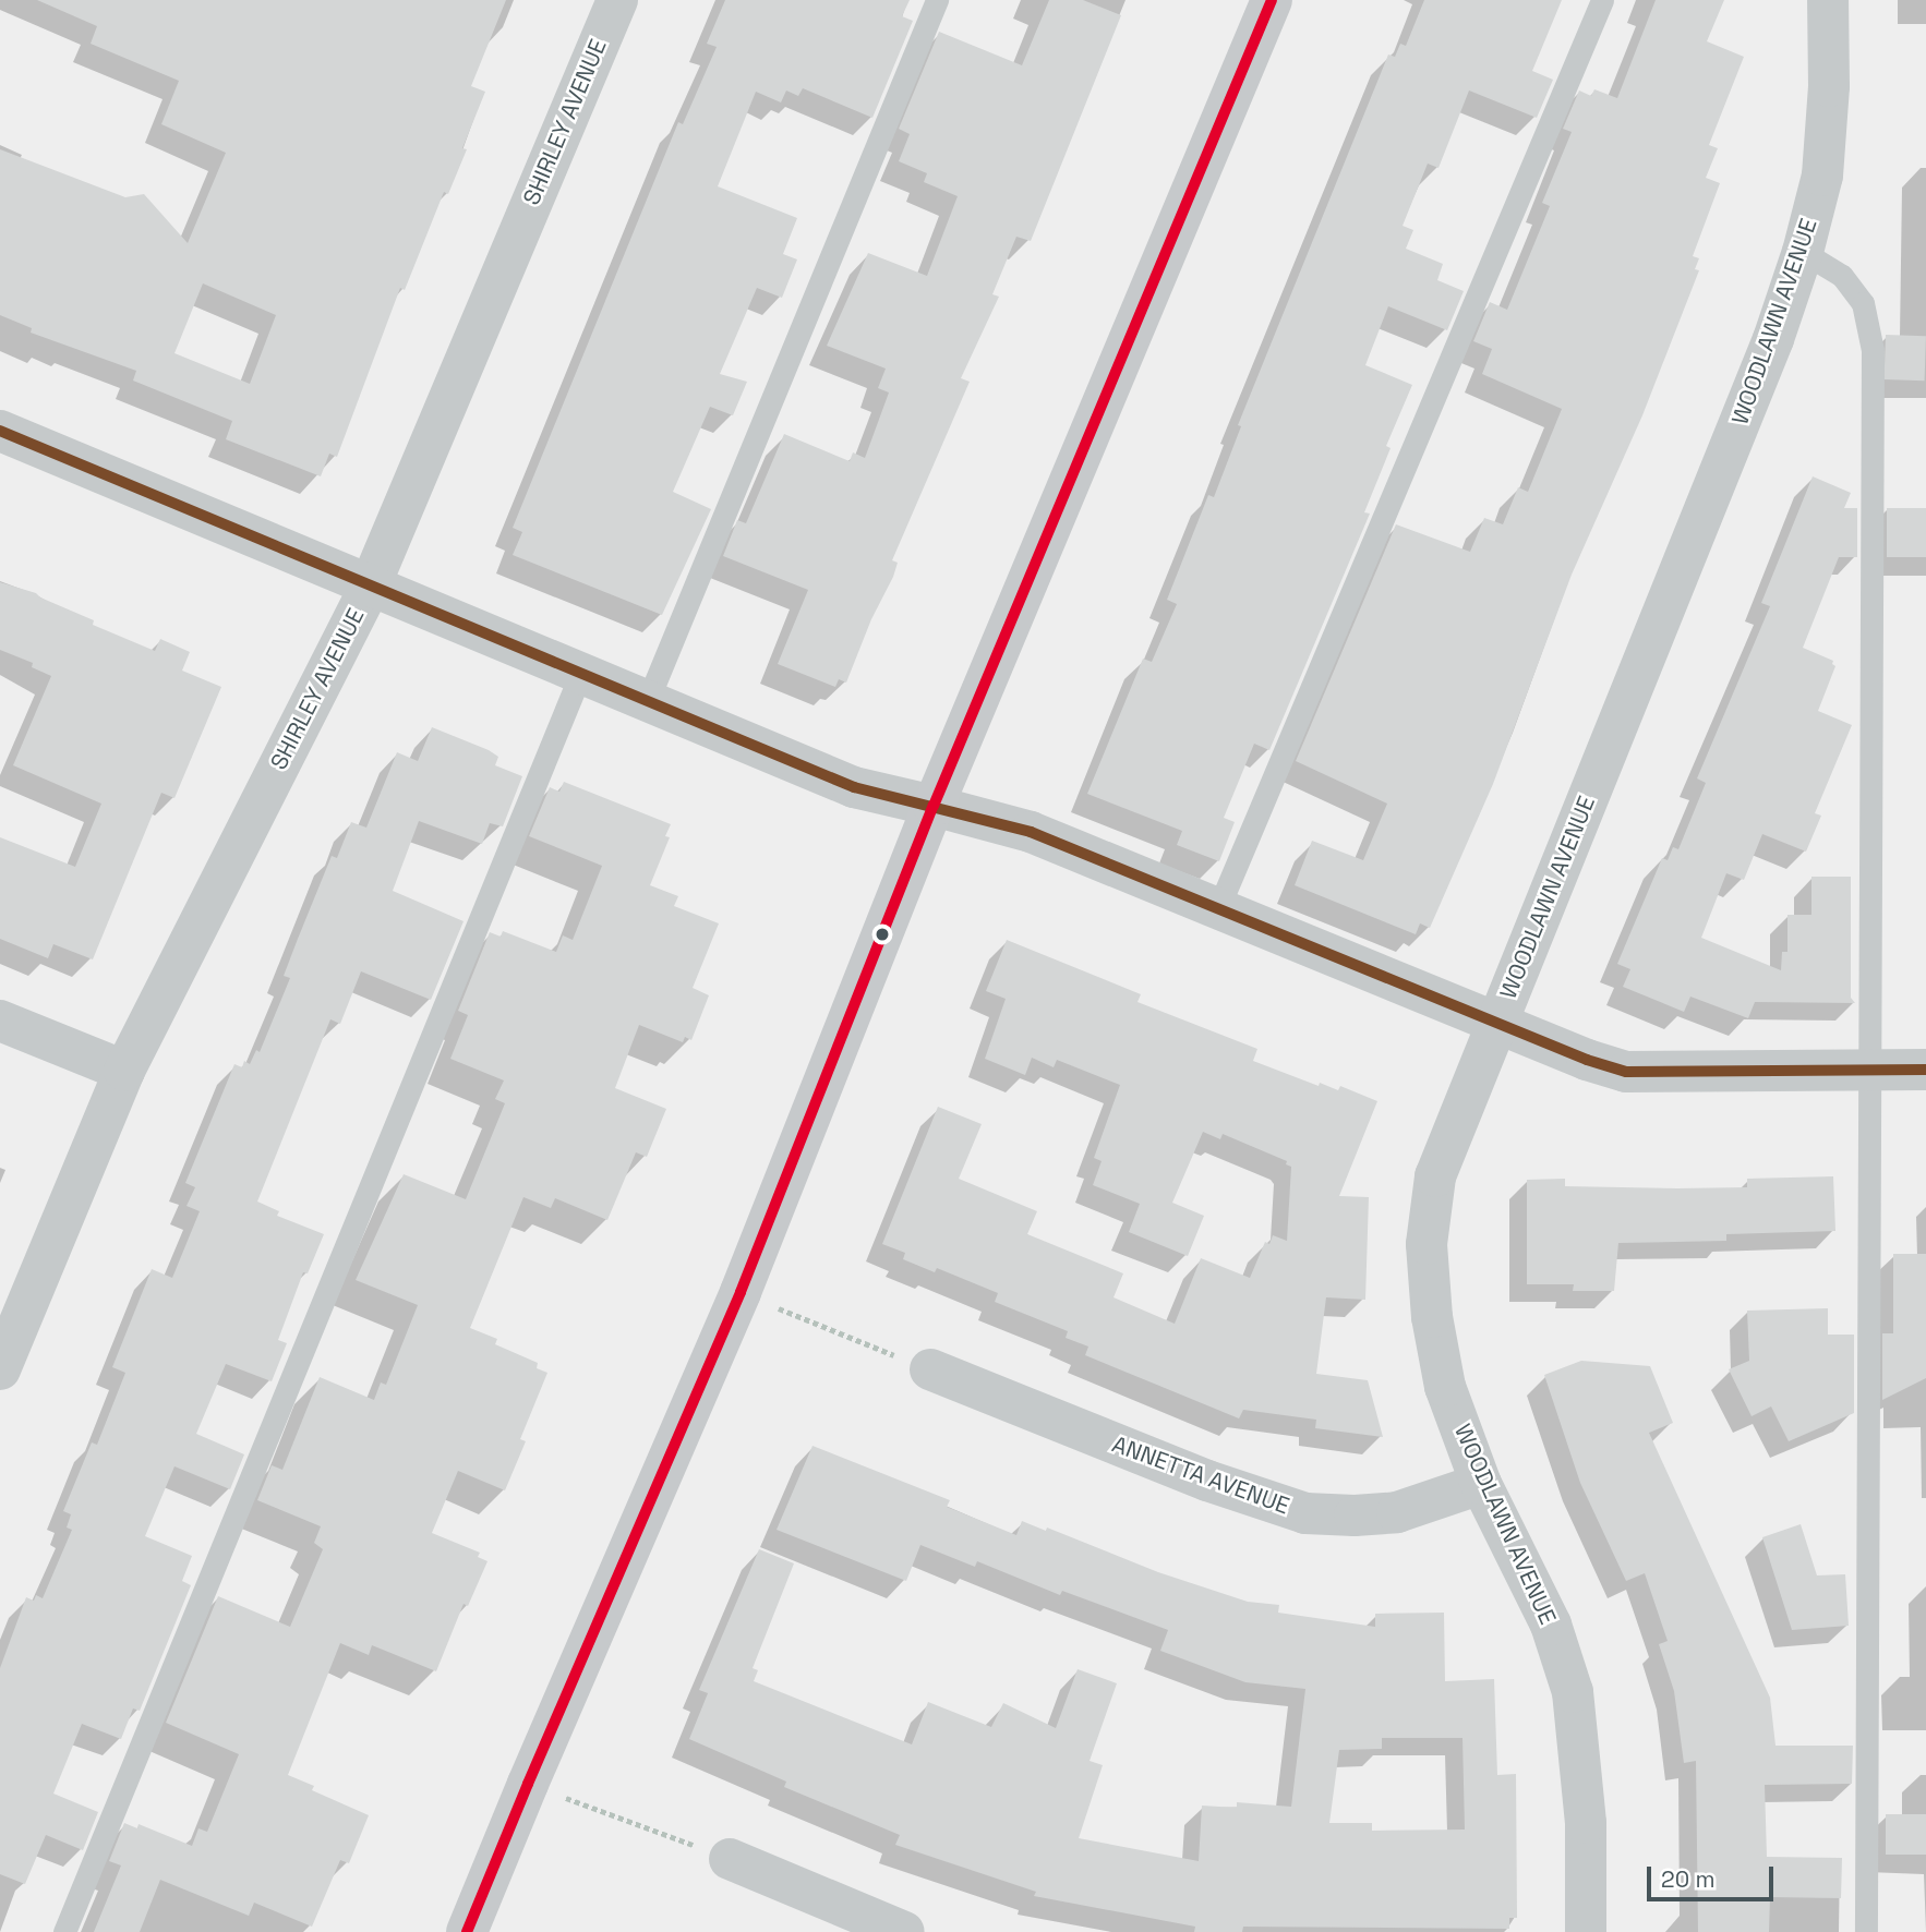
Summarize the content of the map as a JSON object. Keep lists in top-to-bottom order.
{
  "streets": {
    "street": ["SHIRLEY AVENUE", "WOODLAWN AVENUE", "ANNETTA AVENUE"]
  },
  "crossings": [
    ["WOODLAWN AVENUE", "ANNETTA AVENUE"]
  ],
  "scale_bar": "20 m"
}
